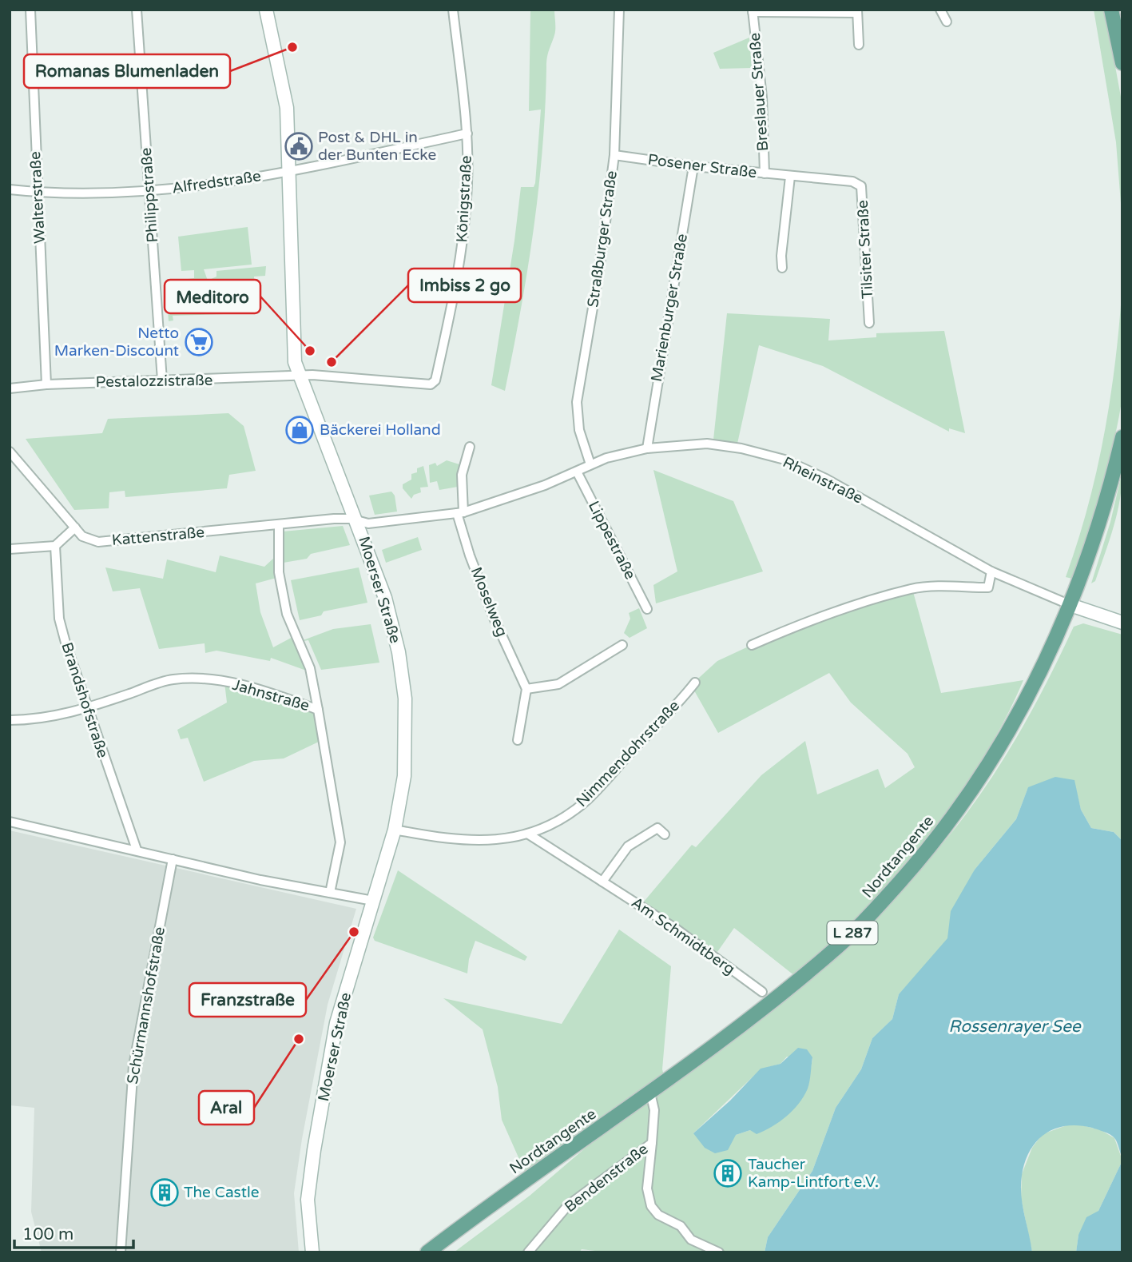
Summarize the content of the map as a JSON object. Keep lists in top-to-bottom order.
{
  "streets": {
    "main road": ["Nordtangente", "L 287"],
    "street": [
      "Breslauer Straße",
      "Posener Straße",
      "Alfredstraße",
      "Philippstraße",
      "Walterstraße",
      "Königstraße",
      "Straßburger Straße",
      "Tilsiter Straße",
      "Marienburger Straße",
      "Pestalozzistraße",
      "Rheinstraße",
      "Kattenstraße",
      "Lippestraße",
      "Moerser Straße",
      "Moselweg",
      "Jahnstraße",
      "Brandshofstraße",
      "Nimmendohrstraße",
      "Am Schmidtberg",
      "Schürmannshofstraße",
      "Bendenstraße"
    ]
  },
  "crossings": [
    ["Breslauer Straße", "Posener Straße"],
    ["Posener Straße", "Straßburger Straße"],
    ["Posener Straße", "Tilsiter Straße"],
    ["Posener Straße", "Marienburger Straße"],
    ["Alfredstraße", "Philippstraße"],
    ["Alfredstraße", "Walterstraße"],
    ["Alfredstraße", "Königstraße"],
    ["Alfredstraße", "Moerser Straße"],
    ["Philippstraße", "Pestalozzistraße"],
    ["Walterstraße", "Pestalozzistraße"],
    ["Königstraße", "Pestalozzistraße"],
    ["Straßburger Straße", "Rheinstraße"],
    ["Marienburger Straße", "Rheinstraße"],
    ["Pestalozzistraße", "Moerser Straße"],
    ["Rheinstraße", "Kattenstraße"],
    ["Rheinstraße", "Lippestraße"],
    ["Rheinstraße", "Moerser Straße"],
    ["Rheinstraße", "Moselweg"],
    ["Rheinstraße", "Nordtangente"],
    ["Kattenstraße", "Moerser Straße"],
    ["Moerser Straße", "Nimmendohrstraße"],
    ["Jahnstraße", "Brandshofstraße"],
    ["Nimmendohrstraße", "Am Schmidtberg"],
    ["Nordtangente", "Bendenstraße"]
  ],
  "water": ["Rossenrayer See"],
  "places": {
    "other": [
      "Romanas Blumenladen",
      "Meditoro",
      "Imbiss 2 go",
      "Franzstraße",
      "Aral"
    ],
    "public building": ["Post & DHL in der Bunten Ecke"],
    "supermarket": ["Netto Marken-Discount"],
    "shop": ["Bäckerei Holland"],
    "building": ["Taucher Kamp-Lintfort e.V.", "The Castle"]
  },
  "scale_bar": "100 m"
}
